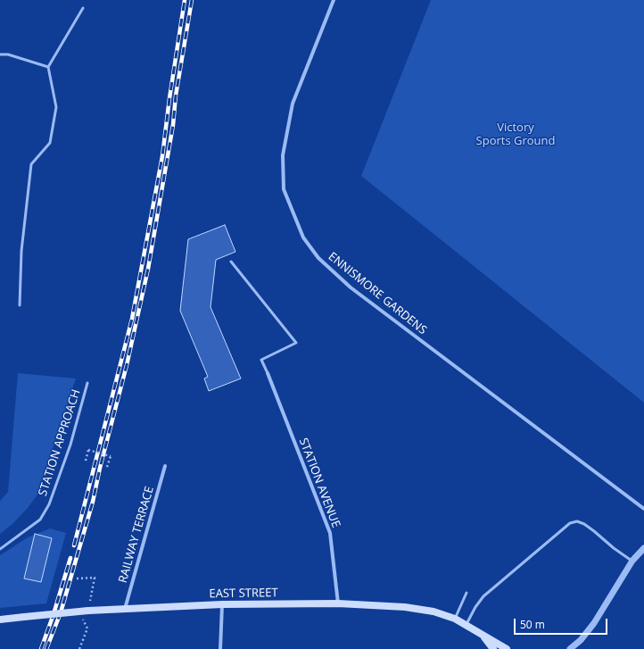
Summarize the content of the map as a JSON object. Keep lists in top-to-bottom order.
{
  "streets": {
    "main road": ["EAST STREET"],
    "street": ["ENNISMORE GARDENS", "STATION AVENUE", "RAILWAY TERRACE"],
    "lane": ["STATION APPROACH"]
  },
  "crossings": [
    ["STATION AVENUE", "EAST STREET"],
    ["RAILWAY TERRACE", "EAST STREET"]
  ],
  "parks": ["Victory Sports Ground"],
  "scale_bar": "50 m"
}
